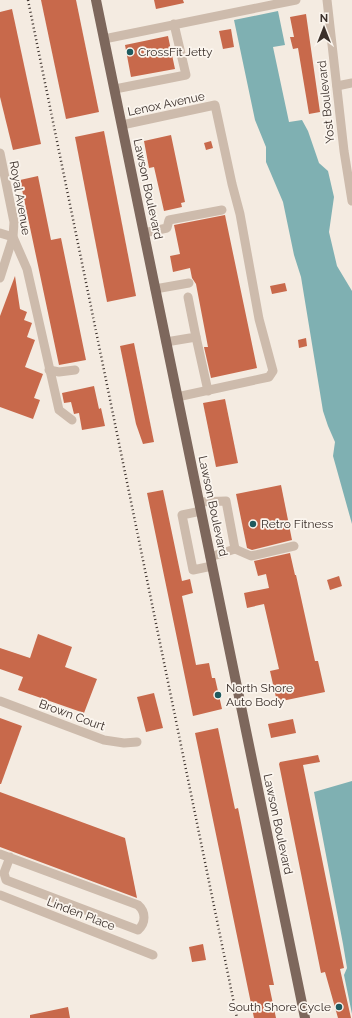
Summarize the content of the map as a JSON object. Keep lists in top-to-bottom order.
{
  "streets": {
    "main road": ["Lawson Boulevard"],
    "street": [
      "Yost Boulevard",
      "Lenox Avenue",
      "Royal Avenue",
      "Brown Court",
      "Linden Place"
    ]
  },
  "crossings": [
    ["Lenox Avenue", "Lawson Boulevard"]
  ],
  "places": [
    "CrossFit Jetty",
    "Retro Fitness",
    "North Shore Auto Body",
    "South Shore Cycle"
  ],
  "north": "top"
}
